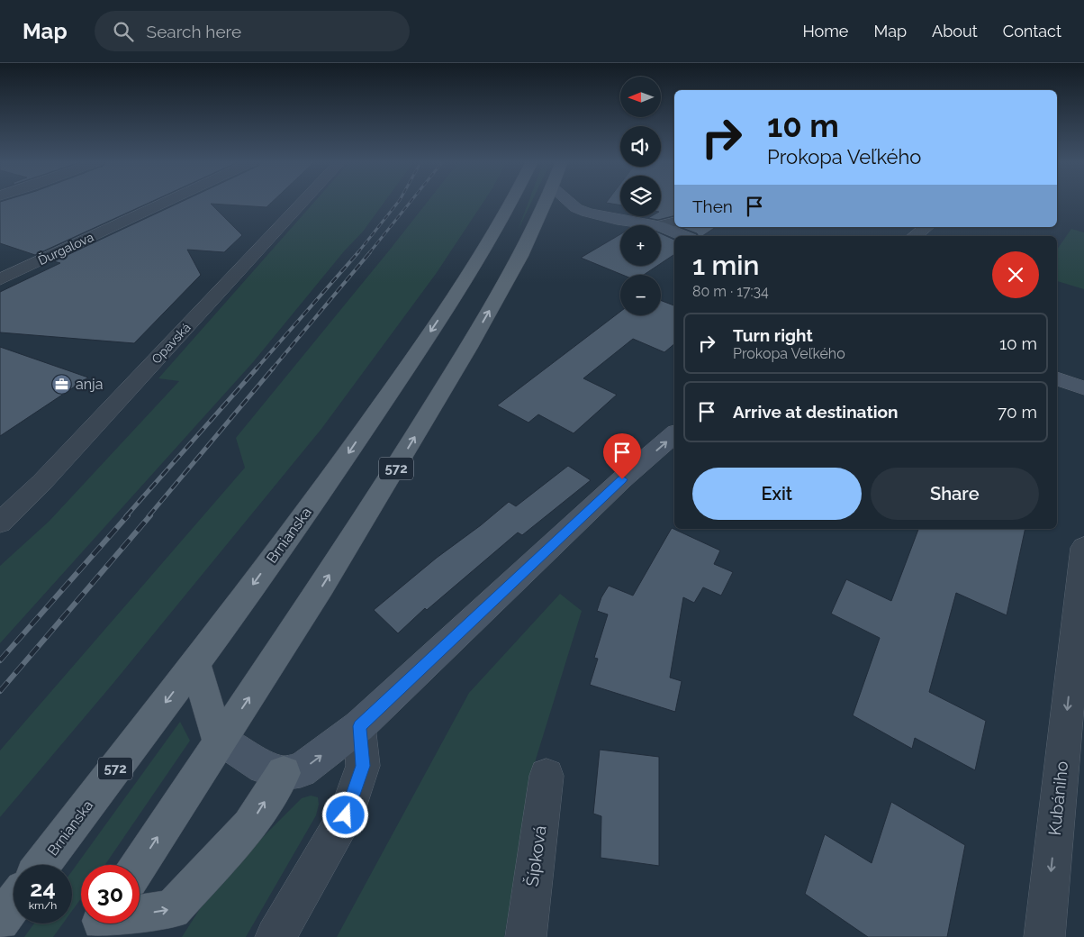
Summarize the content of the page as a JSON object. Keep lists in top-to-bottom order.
{
  "streets": {
    "main road": ["572", "Brnianska"],
    "street": [
      "Ďurgalova",
      "Opavská",
      "Kubániho",
      "Šípková"
    ]
  },
  "one_way": ["Kubániho"],
  "places": {
    "office": ["anja"]
  },
  "north": "left",
  "page": {
    "header": "Map",
    "search": "Search here",
    "nav": [
      "Home",
      "Map",
      "About",
      "Contact"
    ],
    "map_buttons": ["+", "−"],
    "turn": ["10 m", "Prokopa Veľkého"],
    "then": "Then",
    "heading": ["1 min", "80 m · 17:34"],
    "list": [
      {
        "name": "Turn right",
        "note": "Prokopa Veľkého",
        "value": "10 m"
      },
      {
        "name": "Arrive at destination",
        "value": "70 m"
      }
    ],
    "buttons": ["Exit", "Share"],
    "speed": "24 km/h",
    "limit": "30"
  }
}
